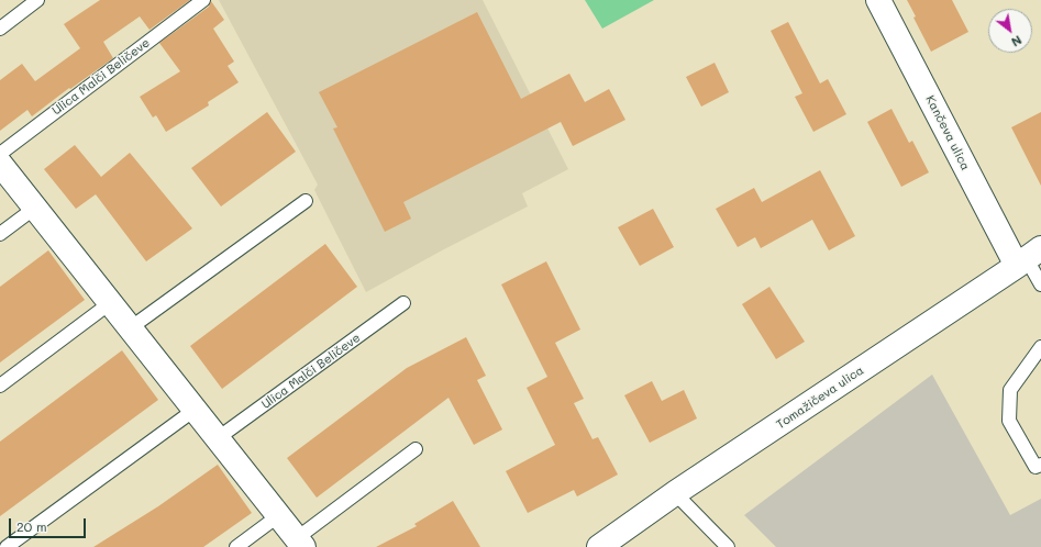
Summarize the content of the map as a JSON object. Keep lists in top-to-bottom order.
{
  "streets": {
    "street": ["Kančeva ulica", "Tomažičeva ulica"],
    "lane": ["Ulica Malči Beličeve"]
  },
  "crossings": [
    ["Kančeva ulica", "Tomažičeva ulica"]
  ],
  "scale_bar": "20 m",
  "north": "bottom right"
}
